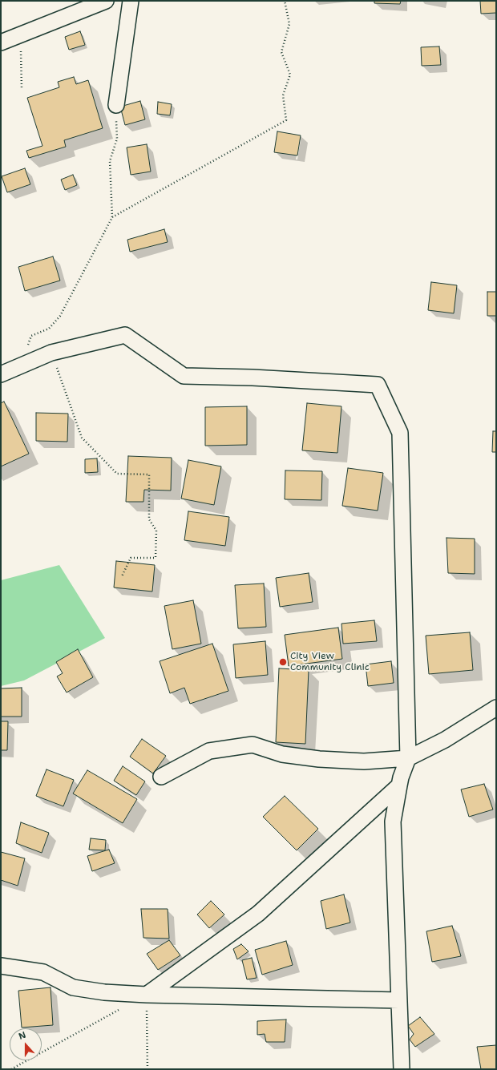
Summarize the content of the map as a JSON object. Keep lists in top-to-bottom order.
{
  "places": ["City View Community Clinic"],
  "north": "top"
}
